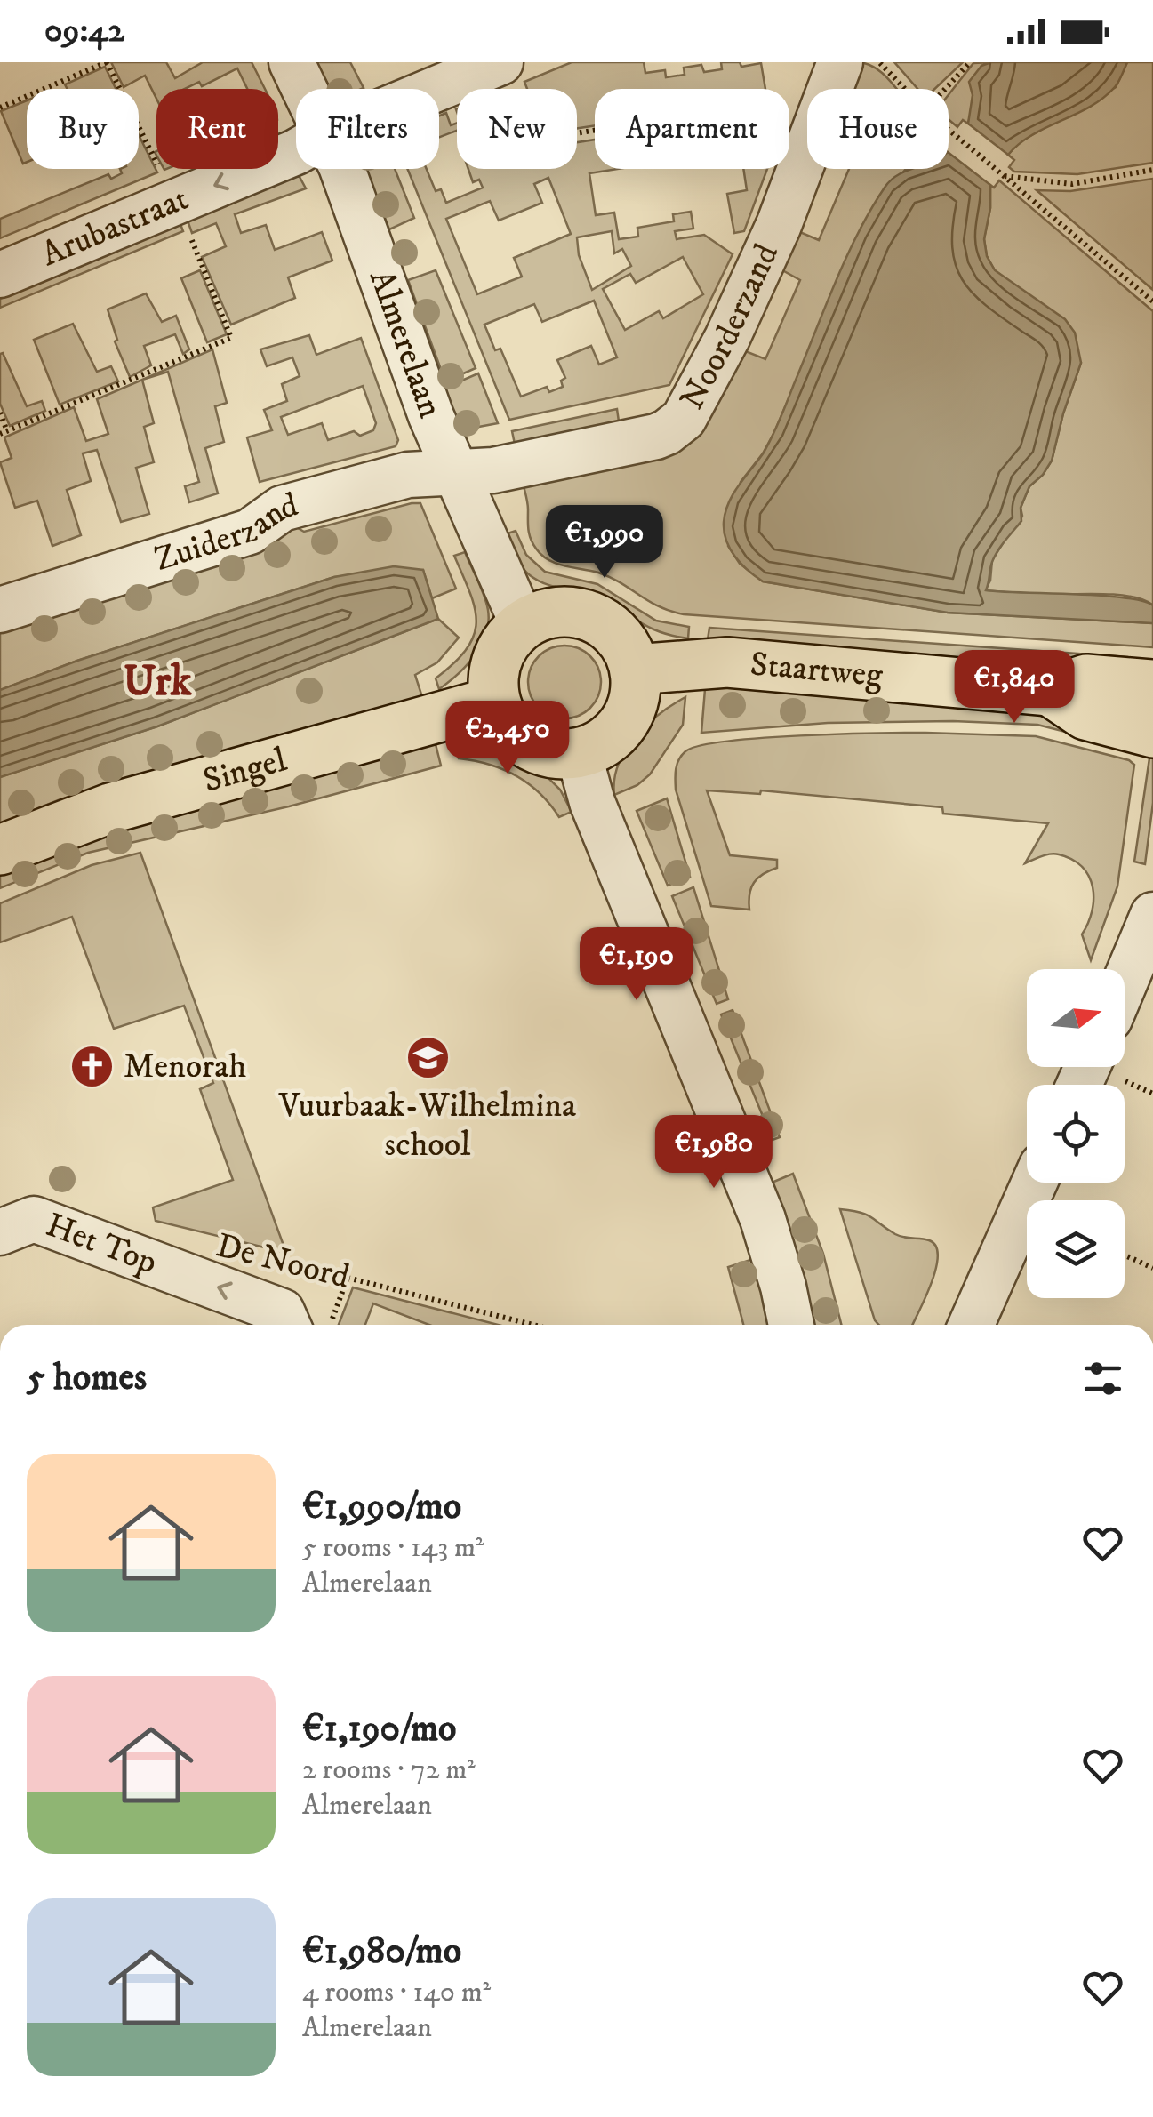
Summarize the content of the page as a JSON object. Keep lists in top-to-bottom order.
{
  "streets": {
    "main road": ["Staartweg", "Singel"],
    "street": [
      "Arubastraat",
      "Noorderzand",
      "Almerelaan",
      "Zuiderzand",
      "Het Top"
    ],
    "path": ["De Noord"]
  },
  "crossings": [
    ["Noorderzand", "Almerelaan"],
    ["Noorderzand", "Zuiderzand"],
    ["Almerelaan", "Zuiderzand"],
    ["Almerelaan", "Staartweg"],
    ["Almerelaan", "Singel"],
    ["Staartweg", "Singel"]
  ],
  "one_way": ["Arubastraat", "Het Top"],
  "districts": ["Urk"],
  "places": {
    "school or university": ["Vuurbaak-Wilhelmina school"],
    "church": ["Menorah"]
  },
  "north": "right",
  "page": {
    "status": "09:42",
    "chip": [
      "Buy",
      "Rent",
      "Filters",
      "New",
      "Apartment",
      "House"
    ],
    "price": [
      "€1,990",
      "€1,840",
      "€2,450",
      "€1,190",
      "€1,980"
    ],
    "heading": "5 homes",
    "list": [
      {
        "name": "€1,990/mo",
        "note": "5 rooms · 143 m² · Almerelaan"
      },
      {
        "name": "€1,190/mo",
        "note": "2 rooms · 72 m² · Almerelaan"
      },
      {
        "name": "€1,980/mo",
        "note": "4 rooms · 140 m² · Almerelaan"
      }
    ]
  }
}
